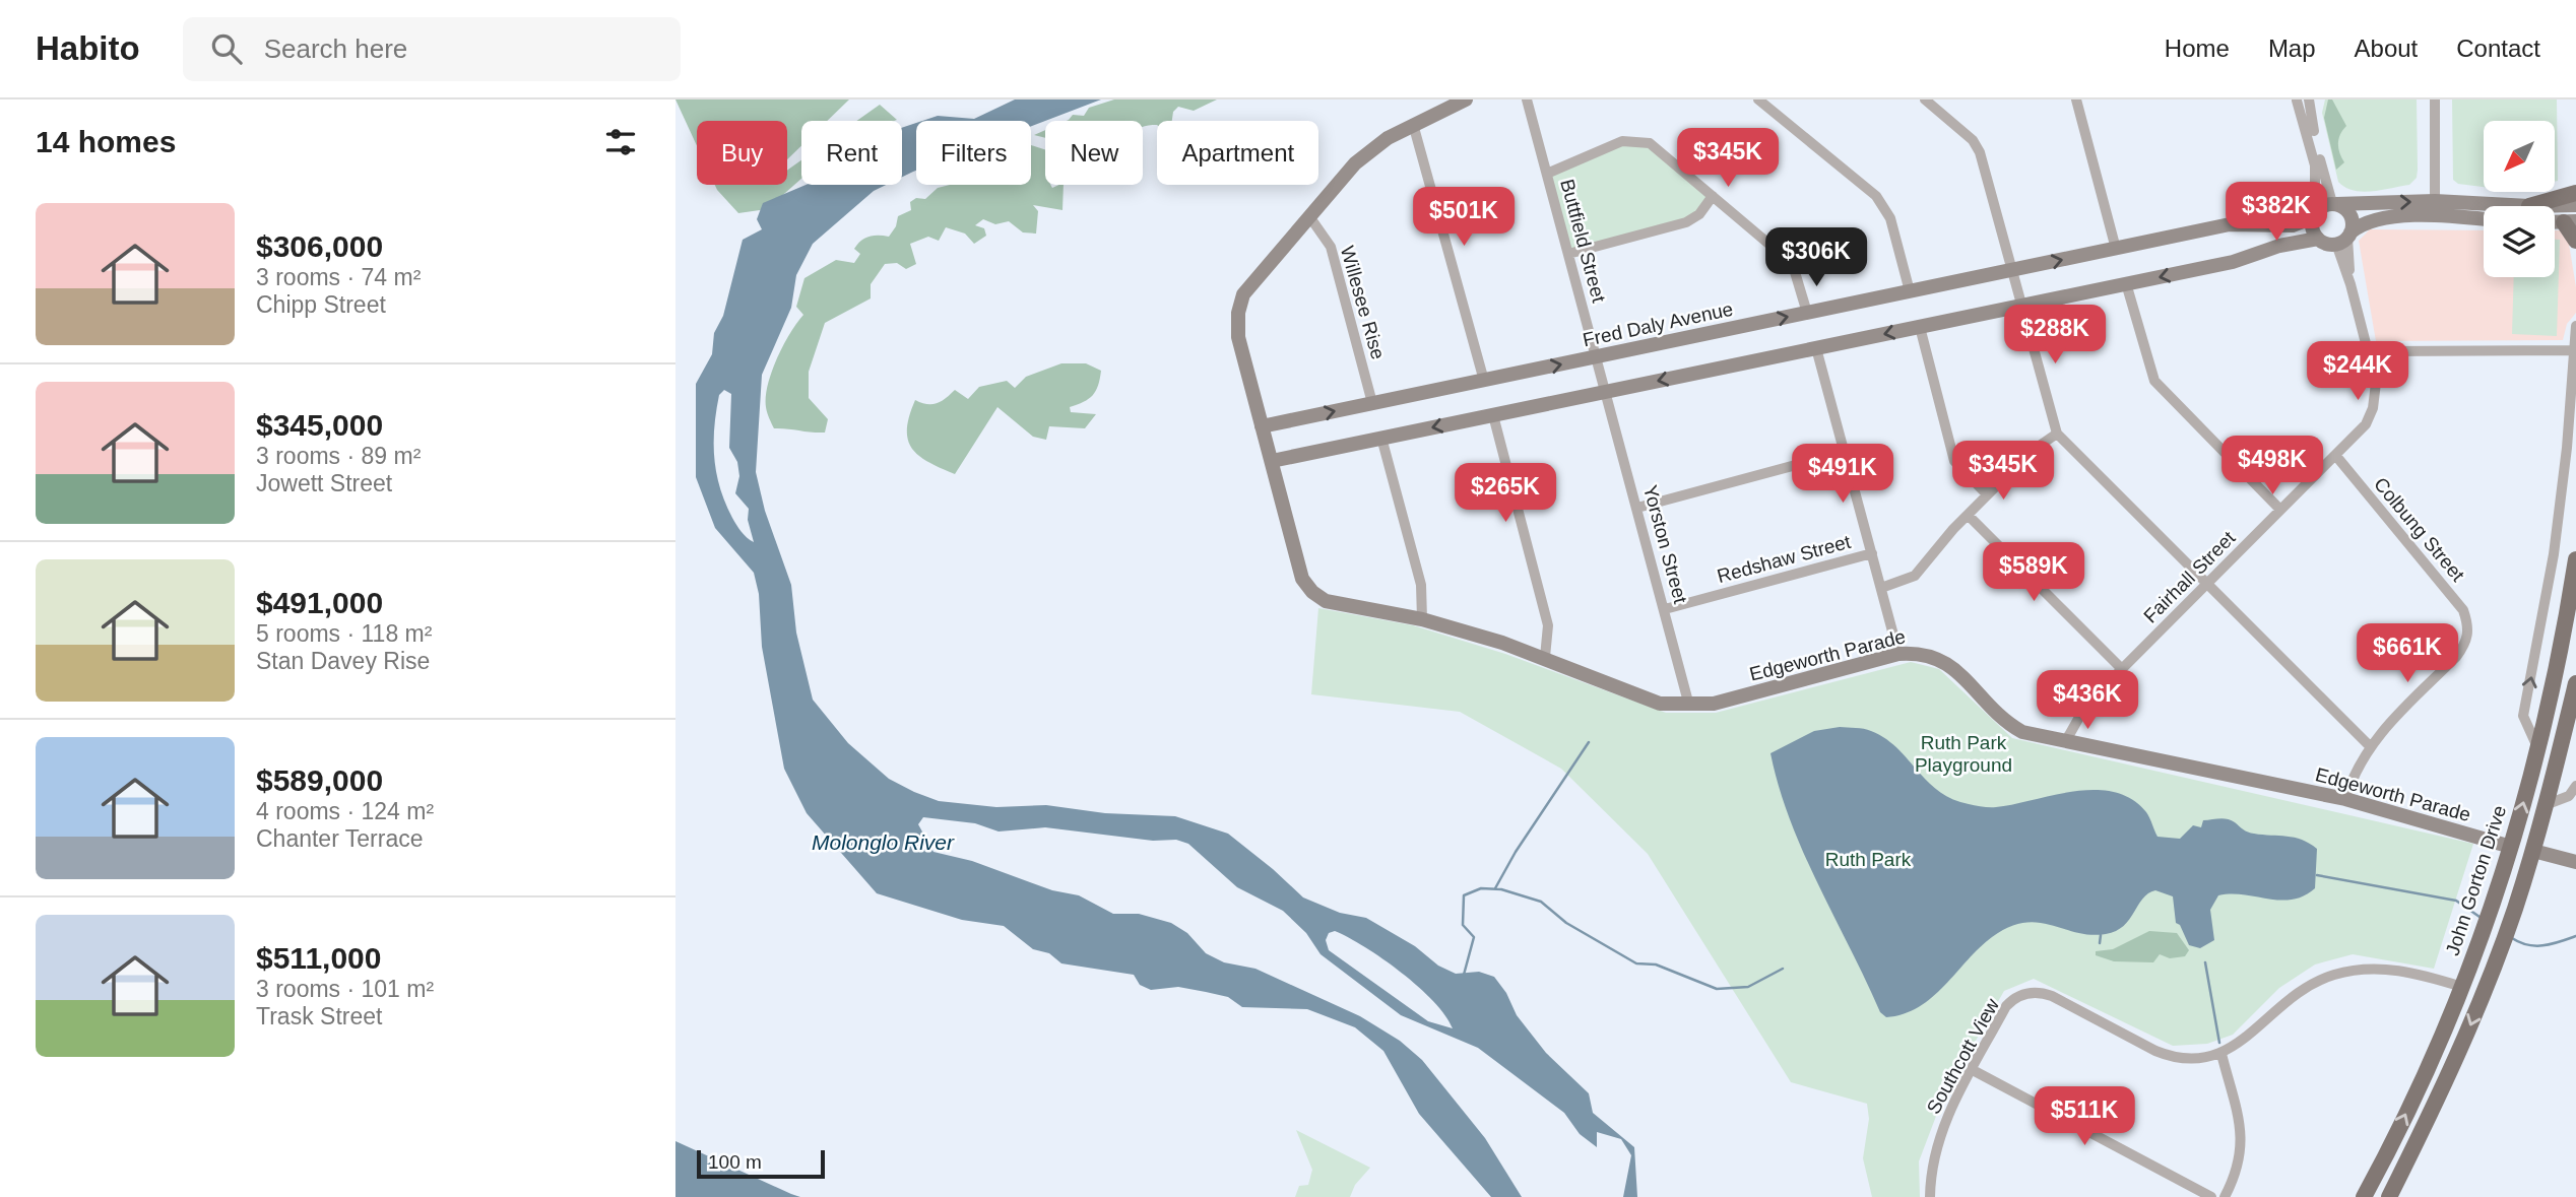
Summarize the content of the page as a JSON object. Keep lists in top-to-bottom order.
{
  "streets": {
    "main road": ["John Gorton Drive"],
    "street": [
      "Buttfield Street",
      "Willesee Rise",
      "Fred Daly Avenue",
      "Colbung Street",
      "Yorston Street",
      "Redshaw Street",
      "Fairhall Street",
      "Edgeworth Parade",
      "Southcott View"
    ]
  },
  "crossings": [
    ["Buttfield Street", "Fred Daly Avenue"],
    ["Buttfield Street", "Yorston Street"],
    ["Willesee Rise", "Fred Daly Avenue"],
    ["Willesee Rise", "Edgeworth Parade"],
    ["Fred Daly Avenue", "Fairhall Street"],
    ["Fred Daly Avenue", "Edgeworth Parade"],
    ["Colbung Street", "Fairhall Street"],
    ["Colbung Street", "Edgeworth Parade"],
    ["Yorston Street", "Redshaw Street"],
    ["Yorston Street", "Edgeworth Parade"],
    ["Fairhall Street", "Edgeworth Parade"],
    ["Edgeworth Parade", "John Gorton Drive"],
    ["John Gorton Drive", "Southcott View"]
  ],
  "water": ["Molonglo River"],
  "parks": ["Ruth Park Playground", "Ruth Park"],
  "scale_bar": "100 m",
  "north": "bottom left",
  "page": {
    "header": "Habito",
    "search": "Search here",
    "nav": [
      "Home",
      "Map",
      "About",
      "Contact"
    ],
    "heading": "14 homes",
    "chip": [
      "Buy",
      "Rent",
      "Filters",
      "New",
      "Apartment"
    ],
    "price": [
      "$345K",
      "$382K",
      "$501K",
      "$306K",
      "$288K",
      "$244K",
      "$498K",
      "$345K",
      "$491K",
      "$265K",
      "$589K",
      "$661K",
      "$436K",
      "$511K"
    ],
    "list": [
      {
        "name": "$306,000",
        "note": "3 rooms · 74 m² · Chipp Street"
      },
      {
        "name": "$345,000",
        "note": "3 rooms · 89 m² · Jowett Street"
      },
      {
        "name": "$491,000",
        "note": "5 rooms · 118 m² · Stan Davey Rise"
      },
      {
        "name": "$589,000",
        "note": "4 rooms · 124 m² · Chanter Terrace"
      },
      {
        "name": "$511,000",
        "note": "3 rooms · 101 m² · Trask Street"
      }
    ],
    "scale": "100 m"
  }
}
